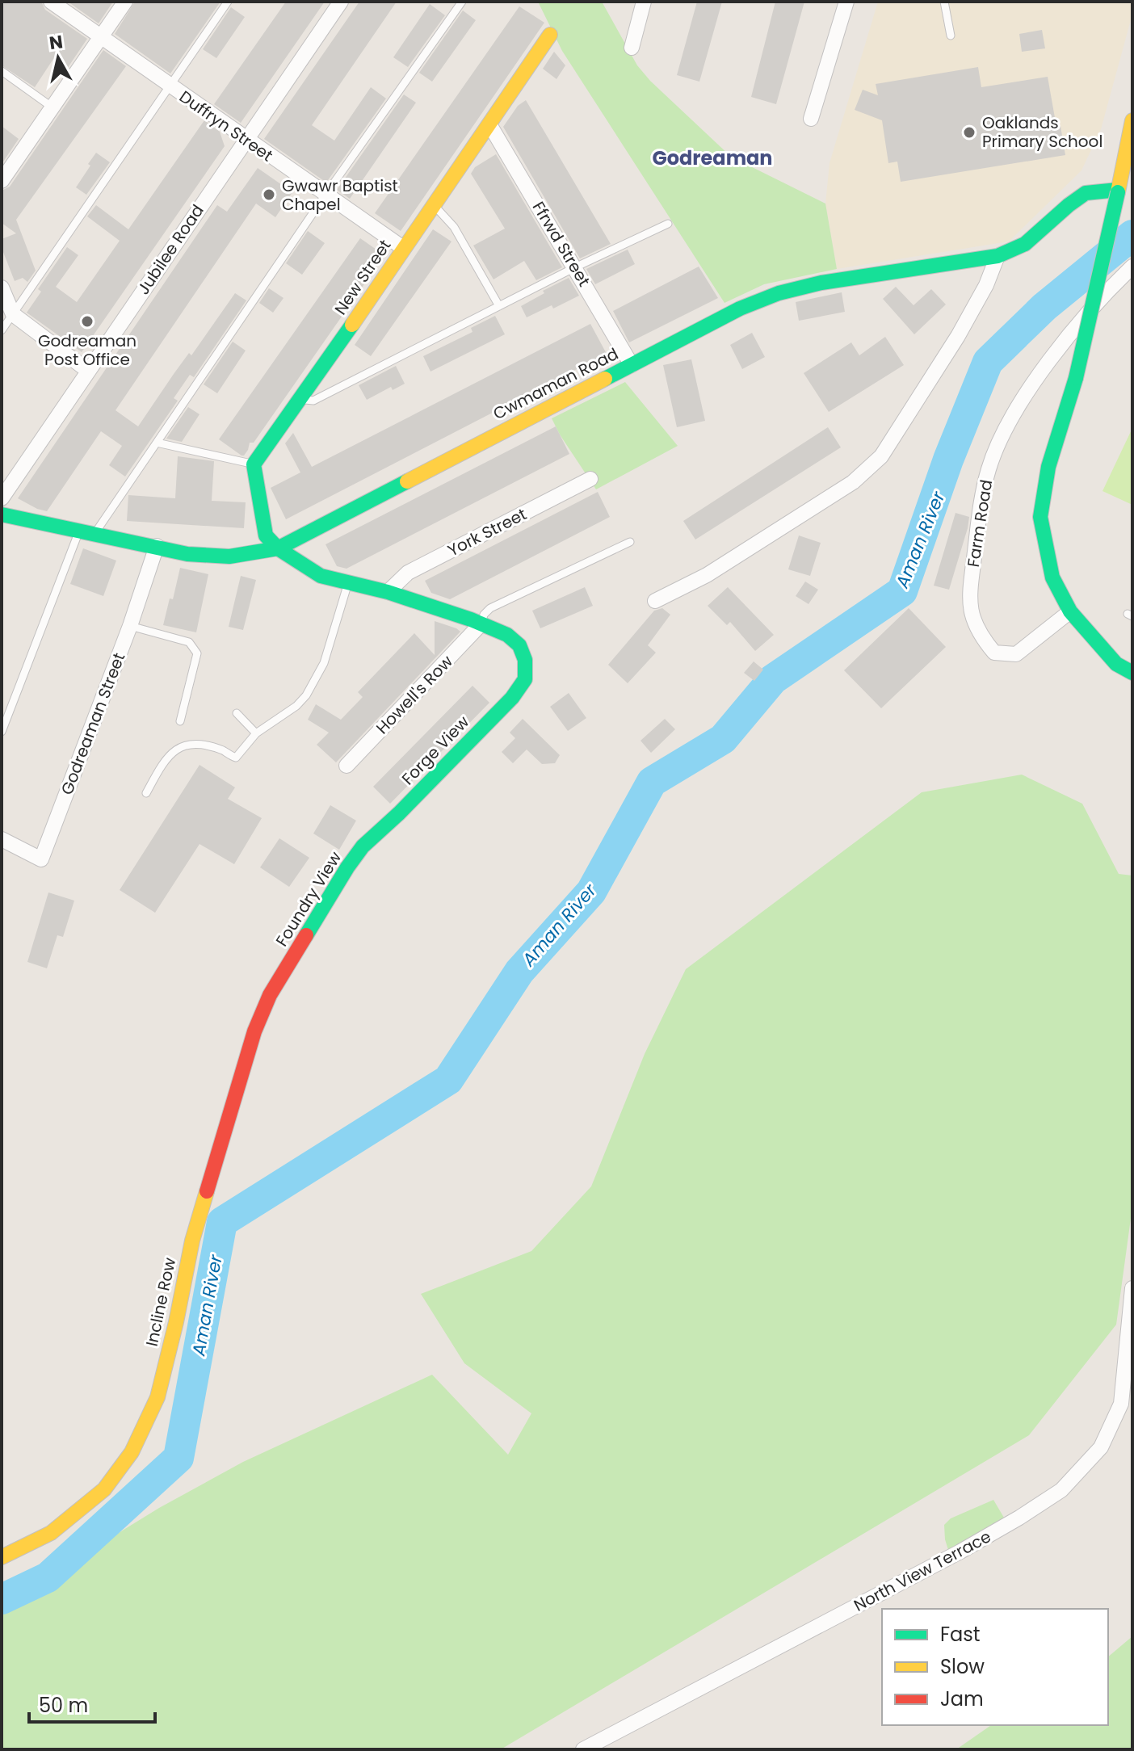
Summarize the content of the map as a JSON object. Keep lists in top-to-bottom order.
{
  "streets": {
    "street": [
      "Duffryn Street",
      "Ffrwd Street",
      "Jubilee Road",
      "New Street",
      "Cwmaman Road",
      "Farm Road",
      "York Street",
      "Howell's Row",
      "Godreaman Street",
      "Forge View",
      "Foundry View",
      "Incline Row",
      "North View Terrace"
    ]
  },
  "crossings": [
    ["Duffryn Street", "Jubilee Road"],
    ["Duffryn Street", "New Street"],
    ["Ffrwd Street", "New Street"],
    ["Ffrwd Street", "Cwmaman Road"],
    ["Cwmaman Road", "Godreaman Street"],
    ["Howell's Row", "Forge View"],
    ["Forge View", "Foundry View"],
    ["Foundry View", "Incline Row"]
  ],
  "districts": ["Godreaman"],
  "water": ["Aman River"],
  "places": ["Oaklands Primary School", "Gwawr Baptist Chapel", "Godreaman Post Office"],
  "legend": ["Fast", "Slow", "Jam"],
  "scale_bar": "50 m",
  "north": "top"
}
